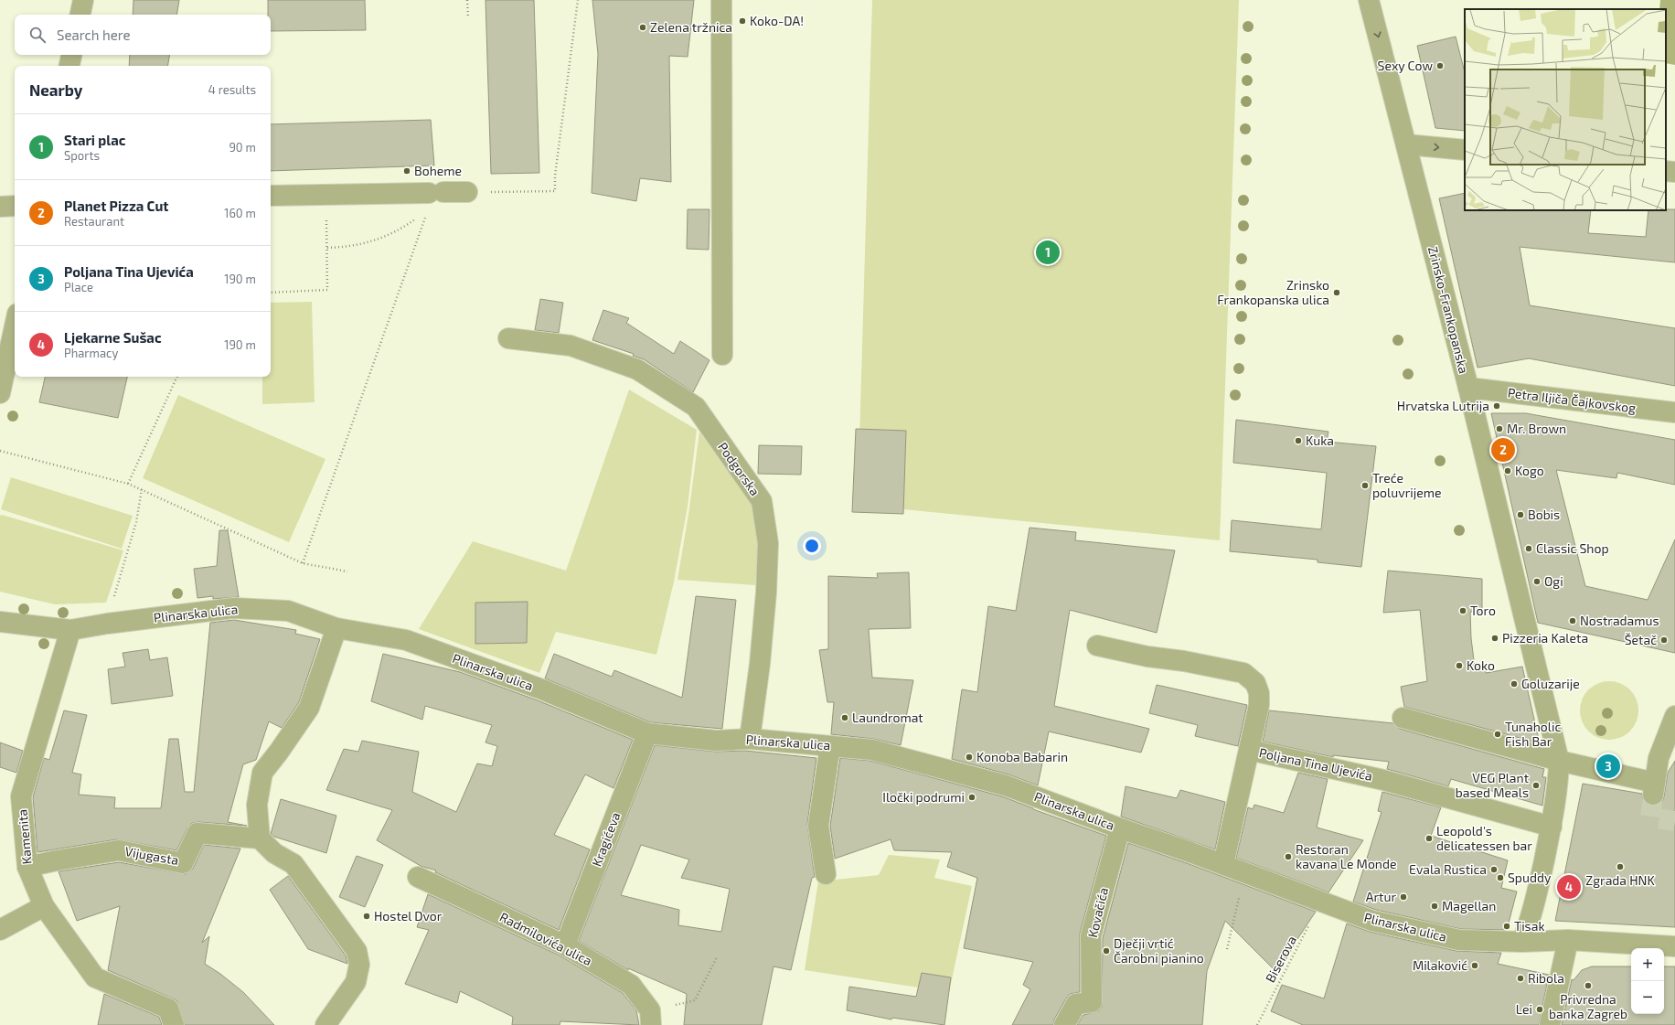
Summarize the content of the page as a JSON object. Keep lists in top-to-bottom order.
{
  "streets": {
    "street": [
      "Zrinsko-Frankopanska",
      "Petra Iljiča Čajkovskog",
      "Podgorska",
      "Plinarska ulica",
      "Poljana Tina Ujevića",
      "Kamenita",
      "Kragićeva",
      "Vijugasta",
      "Kovačića",
      "Radmilovića ulica"
    ],
    "path": ["Biserova"]
  },
  "crossings": [
    ["Zrinsko-Frankopanska", "Petra Iljiča Čajkovskog"],
    ["Podgorska", "Plinarska ulica"],
    ["Plinarska ulica", "Kamenita"],
    ["Plinarska ulica", "Kragićeva"],
    ["Plinarska ulica", "Kovačića"],
    ["Plinarska ulica", "Biserova"],
    ["Kamenita", "Vijugasta"],
    ["Kragićeva", "Radmilovića ulica"]
  ],
  "places": [
    "Koko-DA!",
    "Zelena tržnica",
    "Sexy Cow",
    "Boheme",
    "Zrinsko Frankopanska ulica",
    "Hrvatska Lutrija",
    "Mr. Brown",
    "Kuka",
    "Kogo",
    "Treće poluvrijeme",
    "Bobis",
    "Classic Shop",
    "Ogi",
    "Toro",
    "Nostradamus",
    "Pizzeria Kaleta",
    "Šetač",
    "Koko",
    "Goluzarije",
    "Laundromat",
    "Tunaholic Fish Bar",
    "Konoba Babarin",
    "VEG Plant based Meals",
    "Iločki podrumi",
    "Leopold's delicatessen bar",
    "Restoran kavana Le Monde",
    "Zgrada HNK",
    "Evala Rustica",
    "Spuddy",
    "Artur",
    "Magellan",
    "Hostel Dvor",
    "Tisak",
    "Dječji vrtić Čarobni pianino",
    "Milaković",
    "Ribola",
    "Privredna banka Zagreb",
    "Lei"
  ],
  "page": {
    "search": "Search here",
    "heading": ["Nearby", "4 results"],
    "list": [
      {
        "mark": "1",
        "name": "Stari plac",
        "note": "Sports",
        "value": "90 m"
      },
      {
        "mark": "2",
        "name": "Planet Pizza Cut",
        "note": "Restaurant",
        "value": "160 m"
      },
      {
        "mark": "3",
        "name": "Poljana Tina Ujevića",
        "note": "Place",
        "value": "190 m"
      },
      {
        "mark": "4",
        "name": "Ljekarne Sušac",
        "note": "Pharmacy",
        "value": "190 m"
      }
    ],
    "pins": [
      "1",
      "2",
      "3",
      "4"
    ],
    "map_buttons": ["+", "−"]
  }
}
